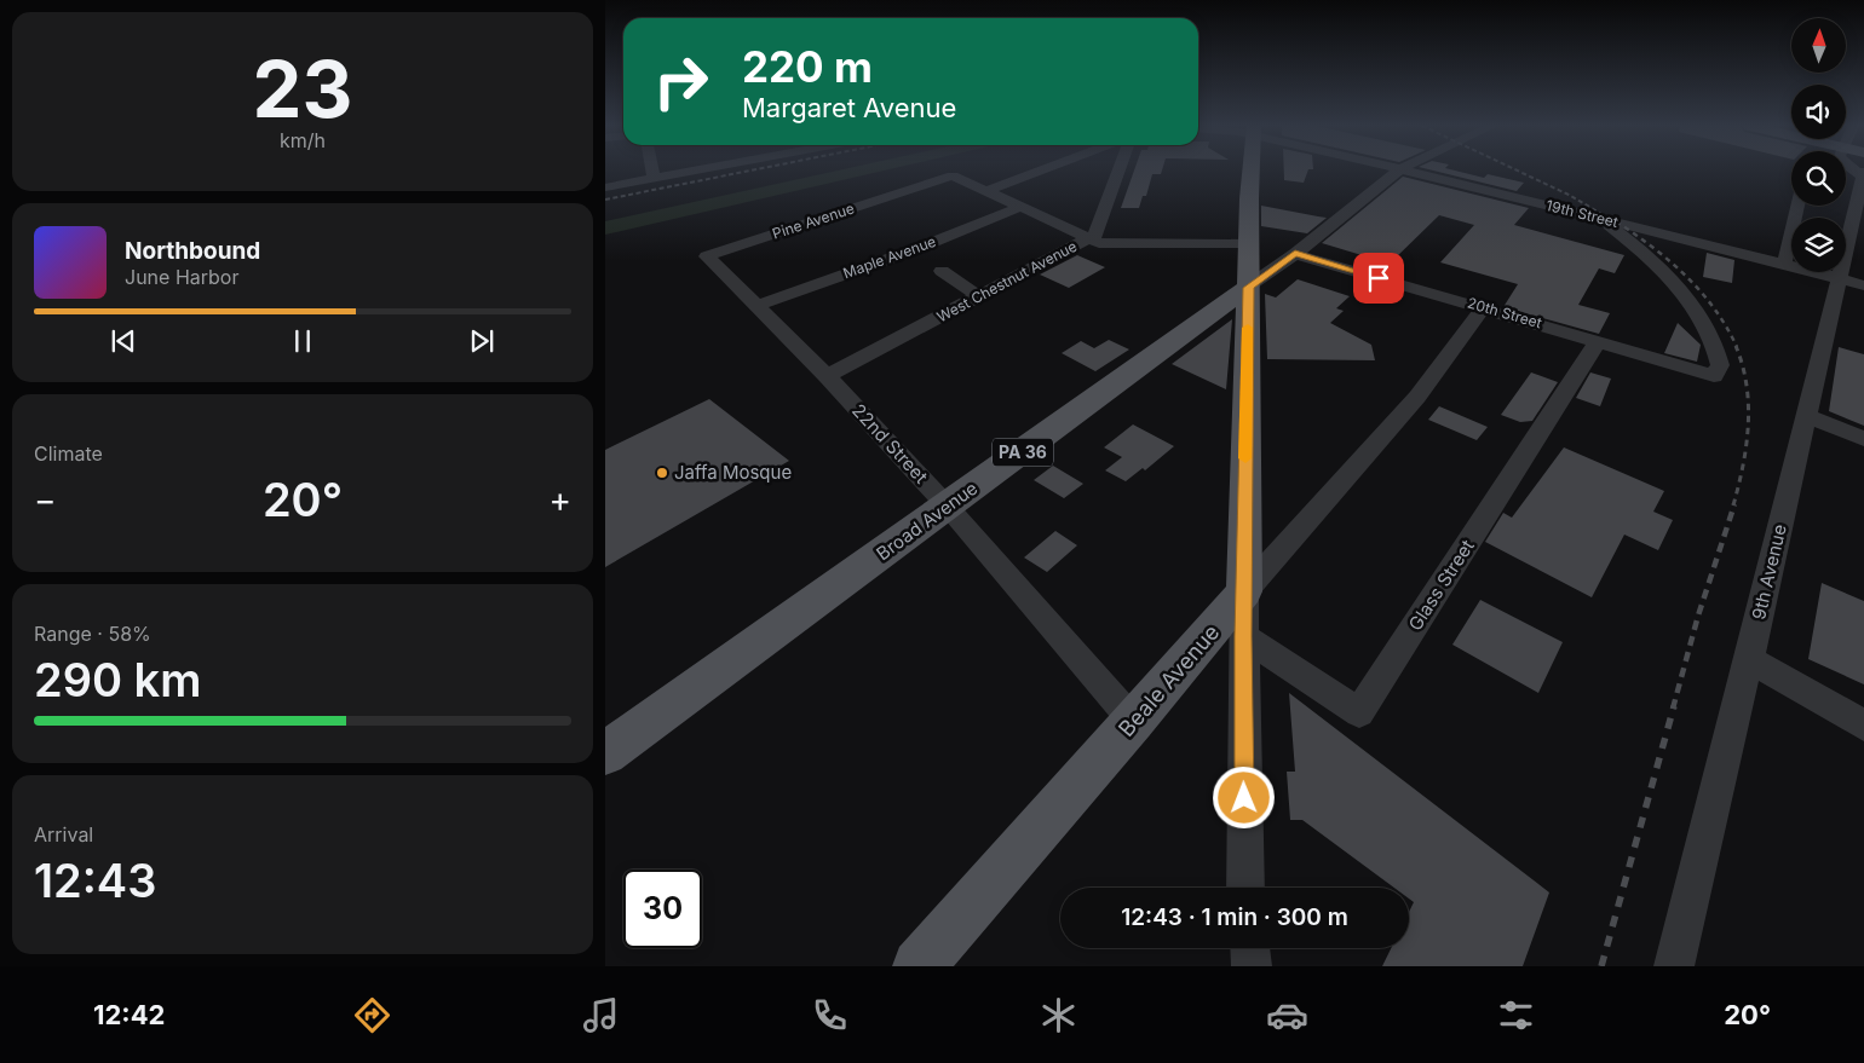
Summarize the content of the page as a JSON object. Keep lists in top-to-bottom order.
{
  "streets": {
    "main road": ["PA 36", "Broad Avenue", "Beale Avenue"],
    "street": [
      "19th Street",
      "Pine Avenue",
      "Maple Avenue",
      "West Chestnut Avenue",
      "20th Street",
      "22nd Street",
      "9th Avenue",
      "Glass Street"
    ]
  },
  "crossings": [
    ["19th Street", "20th Street"],
    ["19th Street", "9th Avenue"],
    ["Pine Avenue", "22nd Street"],
    ["Maple Avenue", "22nd Street"],
    ["West Chestnut Avenue", "22nd Street"],
    ["20th Street", "Glass Street"],
    ["20th Street", "Beale Avenue"],
    ["22nd Street", "Broad Avenue"],
    ["22nd Street", "Beale Avenue"]
  ],
  "places": ["Jaffa Mosque"],
  "north": "top",
  "page": {
    "tile": [
      ["23", "km/h"],
      "Climate",
      ["Range · 58%", "290 km"],
      ["Arrival", "12:43"]
    ],
    "turn": ["220 m", "Margaret Avenue"],
    "song": ["Northbound", "June Harbor"],
    "heat": ["−", "20°", "+"],
    "limit": "30",
    "trip": "12:43 · 1 min · 300 m",
    "tabs": ["12:42", "20°"]
  }
}
